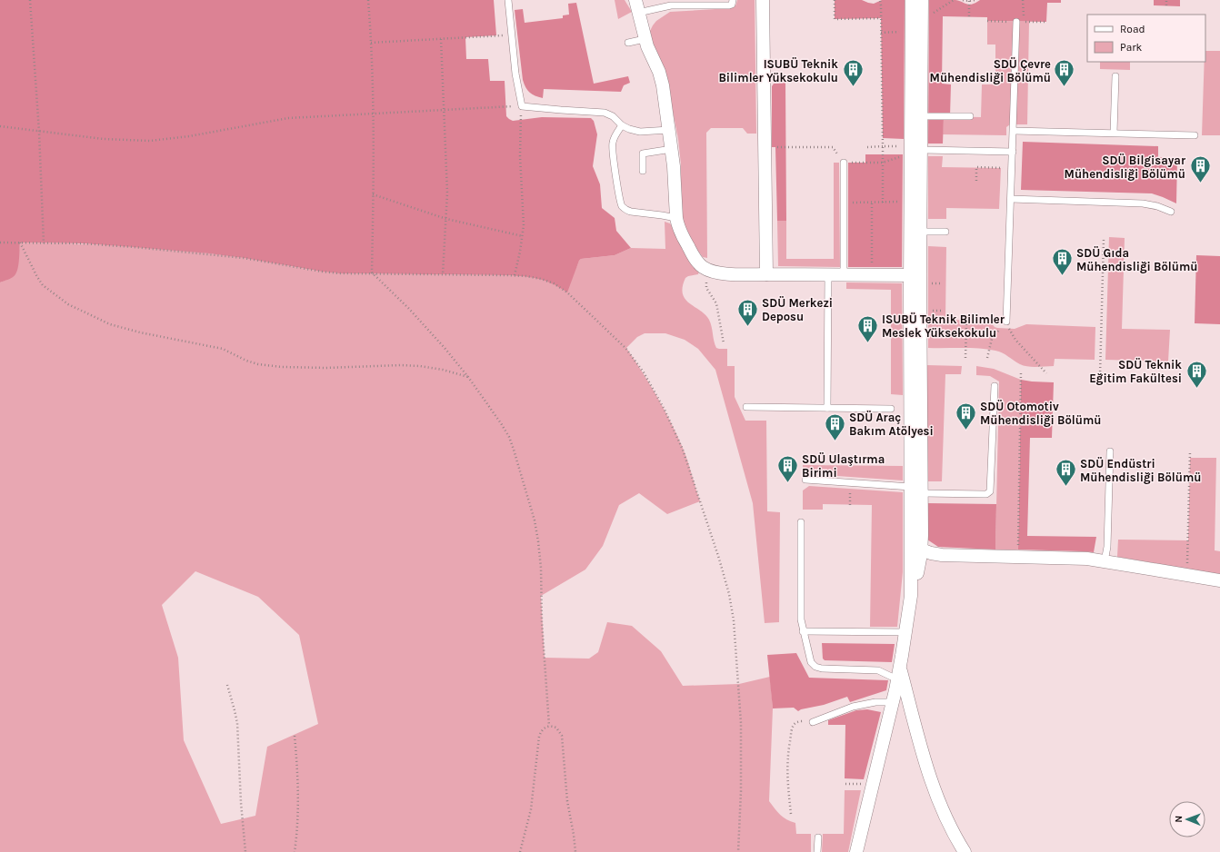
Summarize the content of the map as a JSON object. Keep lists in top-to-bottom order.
{
  "places": {
    "building": [
      "ISUBÜ Teknik Bilimler Yüksekokulu",
      "SDÜ Çevre Mühendisliği Bölümü",
      "SDÜ Bilgisayar Mühendisliği Bölümü",
      "SDÜ Gıda Mühendisliği Bölümü",
      "SDÜ Merkezi Deposu",
      "ISUBÜ Teknik Bilimler Meslek Yüksekokulu",
      "SDÜ Teknik Eğitim Fakültesi",
      "SDÜ Otomotiv Mühendisliği Bölümü",
      "SDÜ Araç Bakım Atölyesi",
      "SDÜ Ulaştırma Birimi",
      "SDÜ Endüstri Mühendisliği Bölümü"
    ]
  },
  "legend": ["Road", "Park"],
  "north": "left"
}
